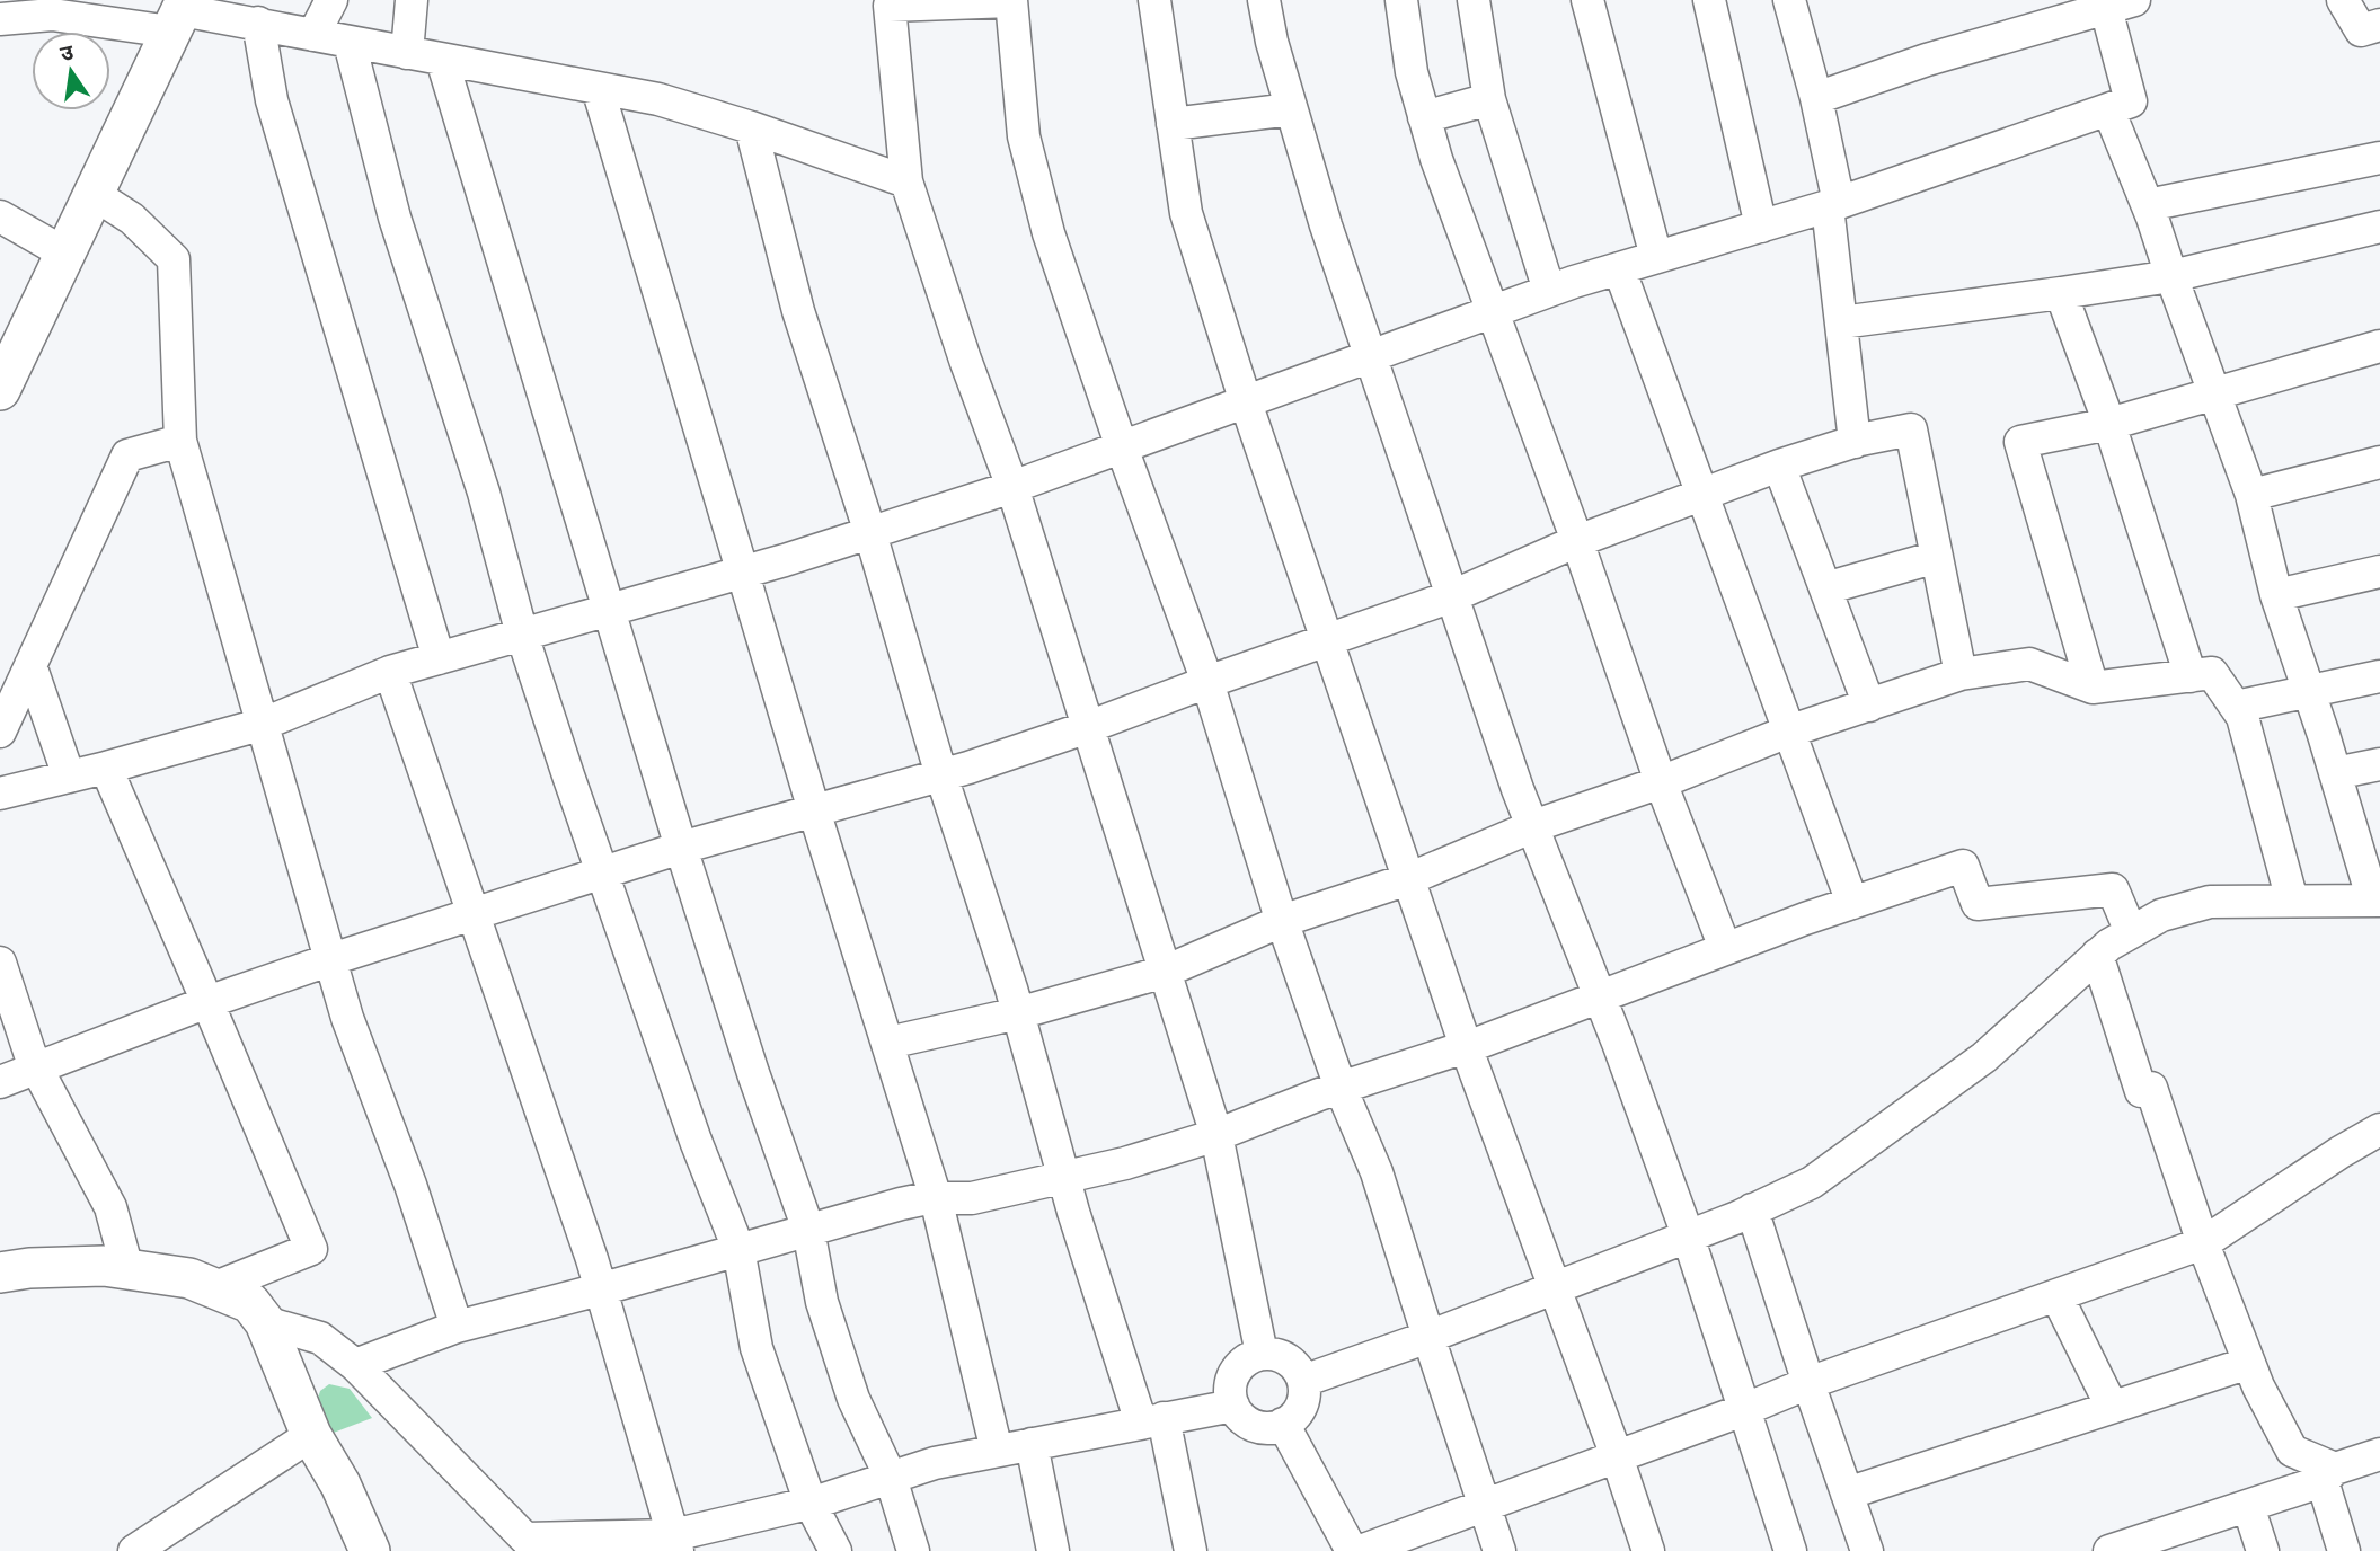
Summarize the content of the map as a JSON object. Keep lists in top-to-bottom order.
{
  "north": "top"
}
